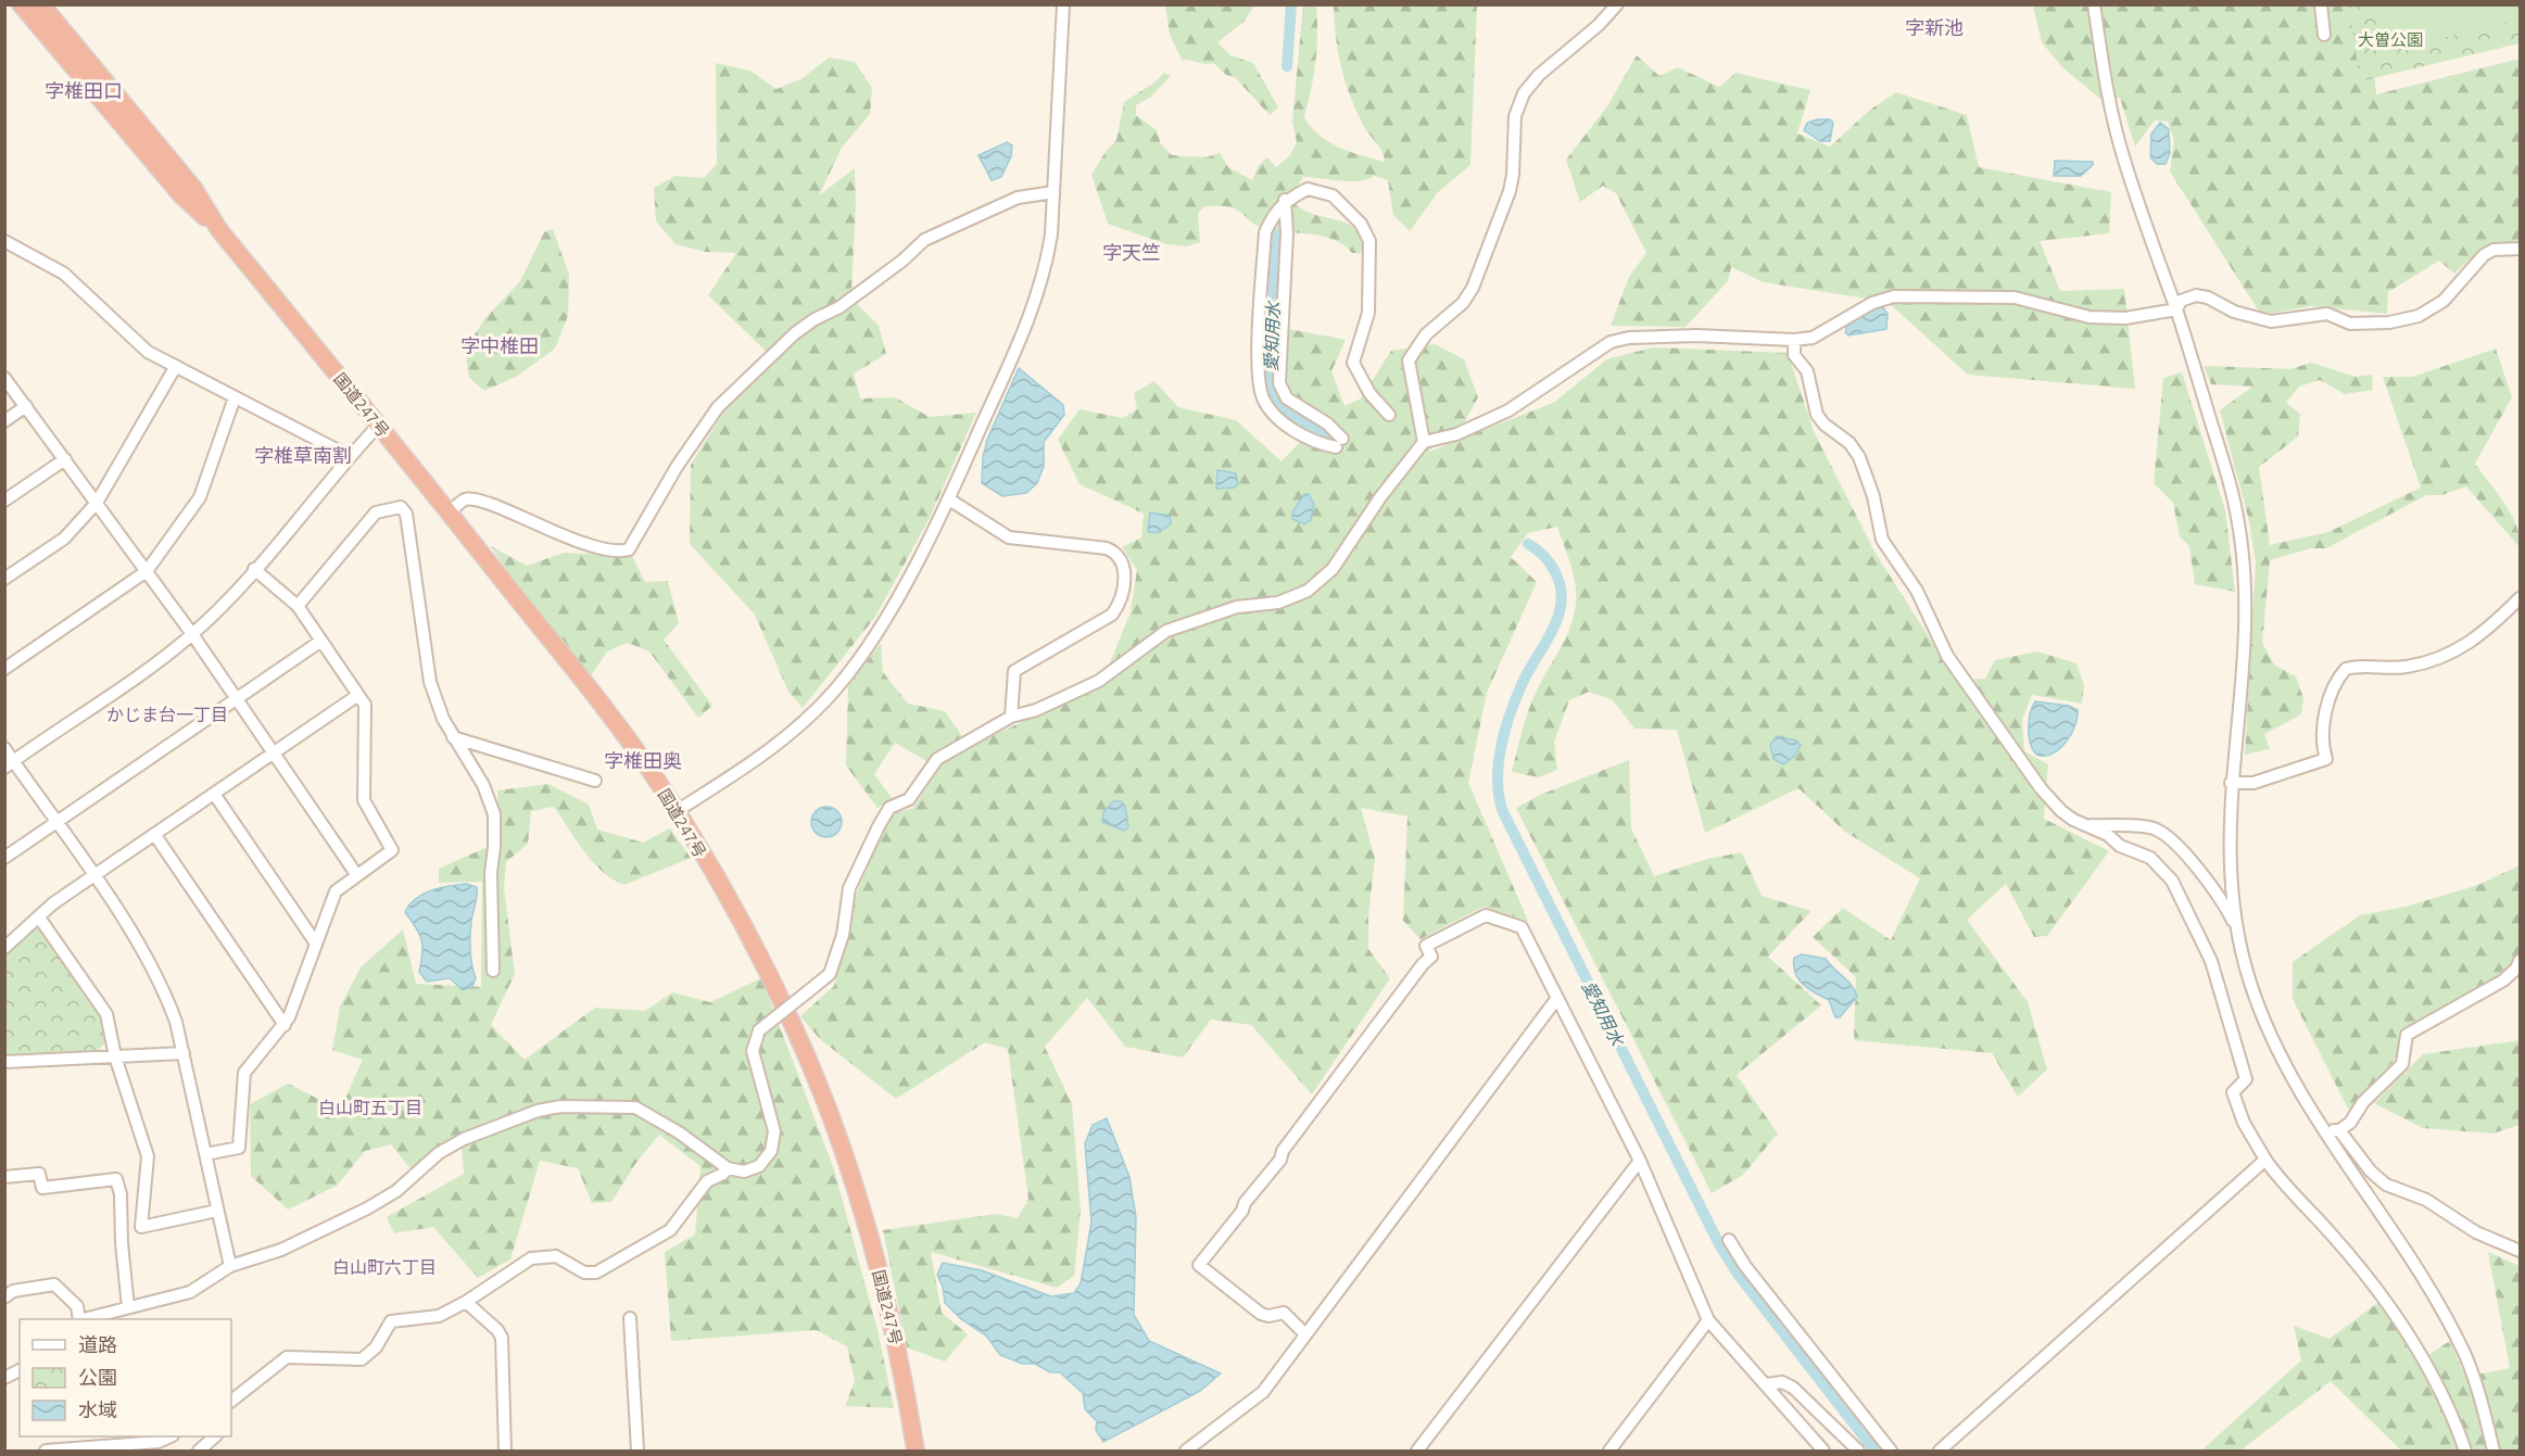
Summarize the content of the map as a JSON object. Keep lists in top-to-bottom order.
{
  "streets": {
    "highway": ["国道247号"]
  },
  "districts": [
    "字新池",
    "字椎田口",
    "字天竺",
    "字中椎田",
    "字椎草南割",
    "かじま台一丁目",
    "字椎田奥",
    "白山町五丁目",
    "白山町六丁目"
  ],
  "water": ["愛知用水"],
  "parks": ["大曽公園"],
  "legend": ["道路", "公園", "水域"]
}
